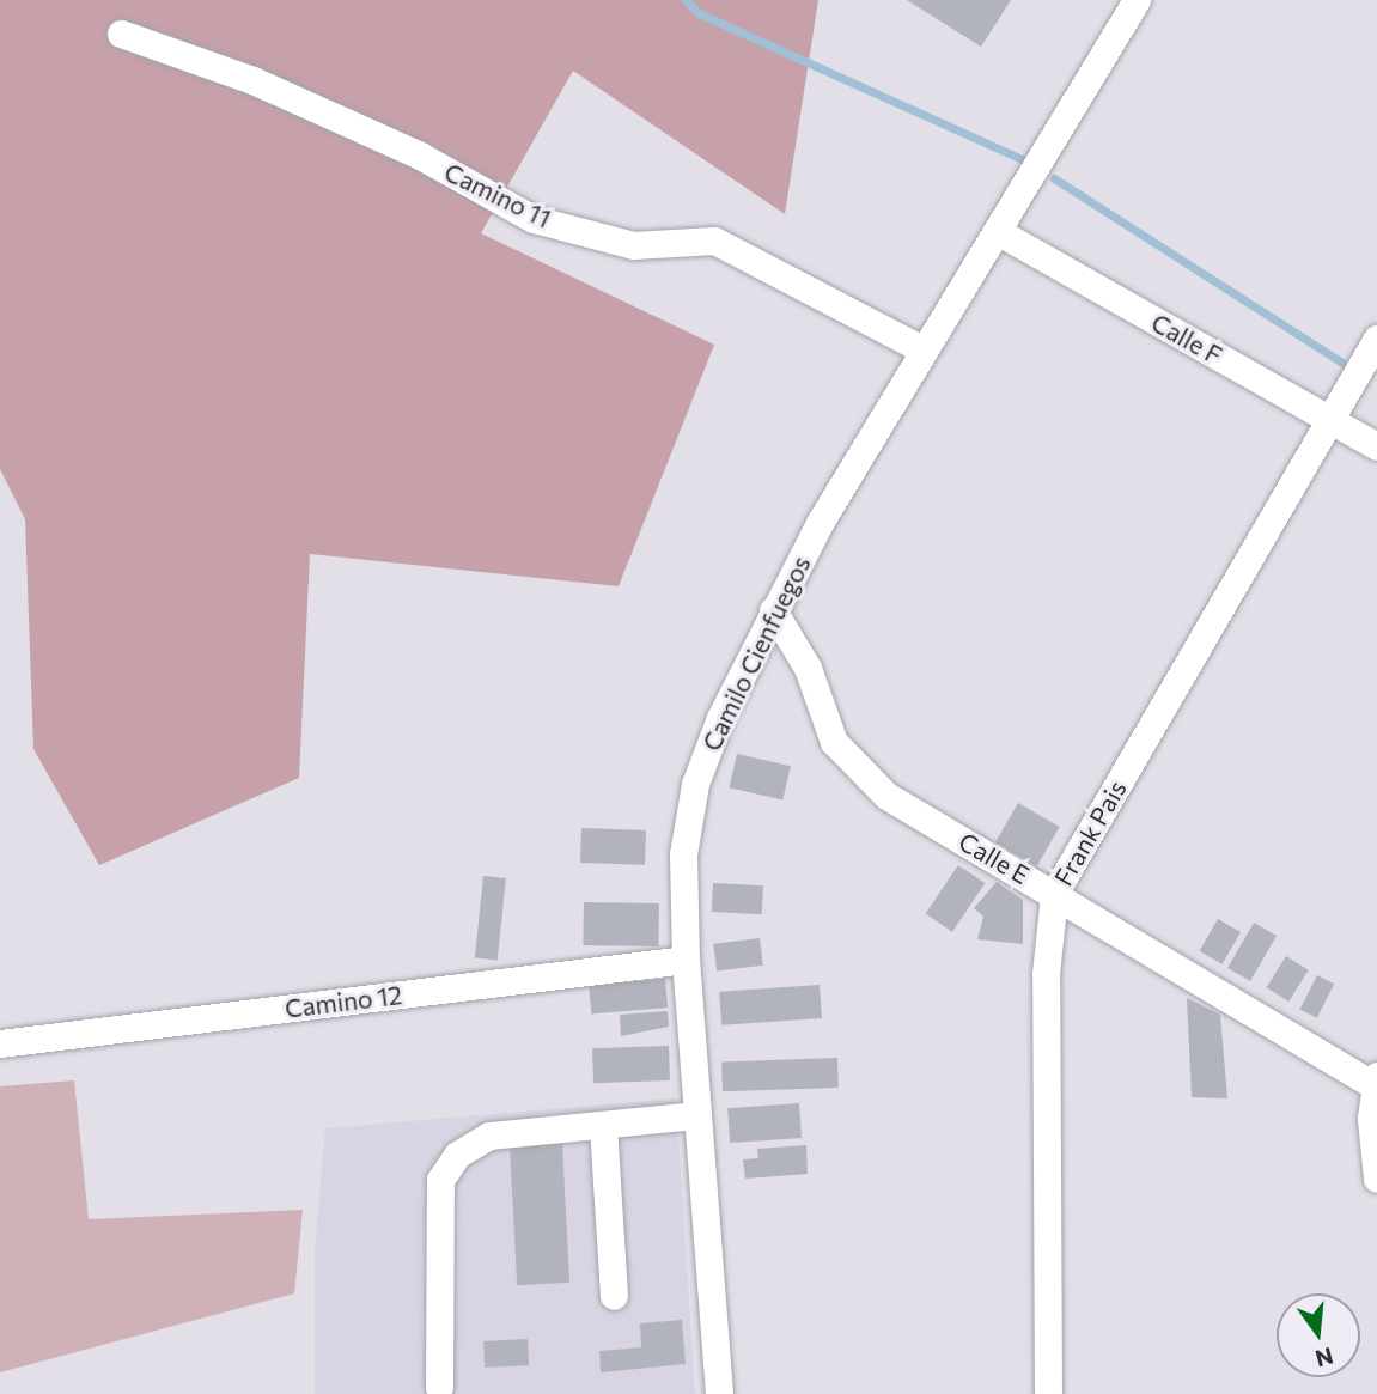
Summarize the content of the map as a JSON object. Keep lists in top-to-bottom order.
{
  "streets": {
    "street": [
      "Camino 11",
      "Calle F",
      "Camilo Cienfuegos",
      "Frank Pais",
      "Calle E",
      "Camino 12"
    ]
  },
  "crossings": [
    ["Camino 11", "Camilo Cienfuegos"],
    ["Calle F", "Camilo Cienfuegos"],
    ["Calle F", "Frank Pais"],
    ["Camilo Cienfuegos", "Calle E"],
    ["Camilo Cienfuegos", "Camino 12"],
    ["Frank Pais", "Calle E"]
  ],
  "north": "bottom"
}
